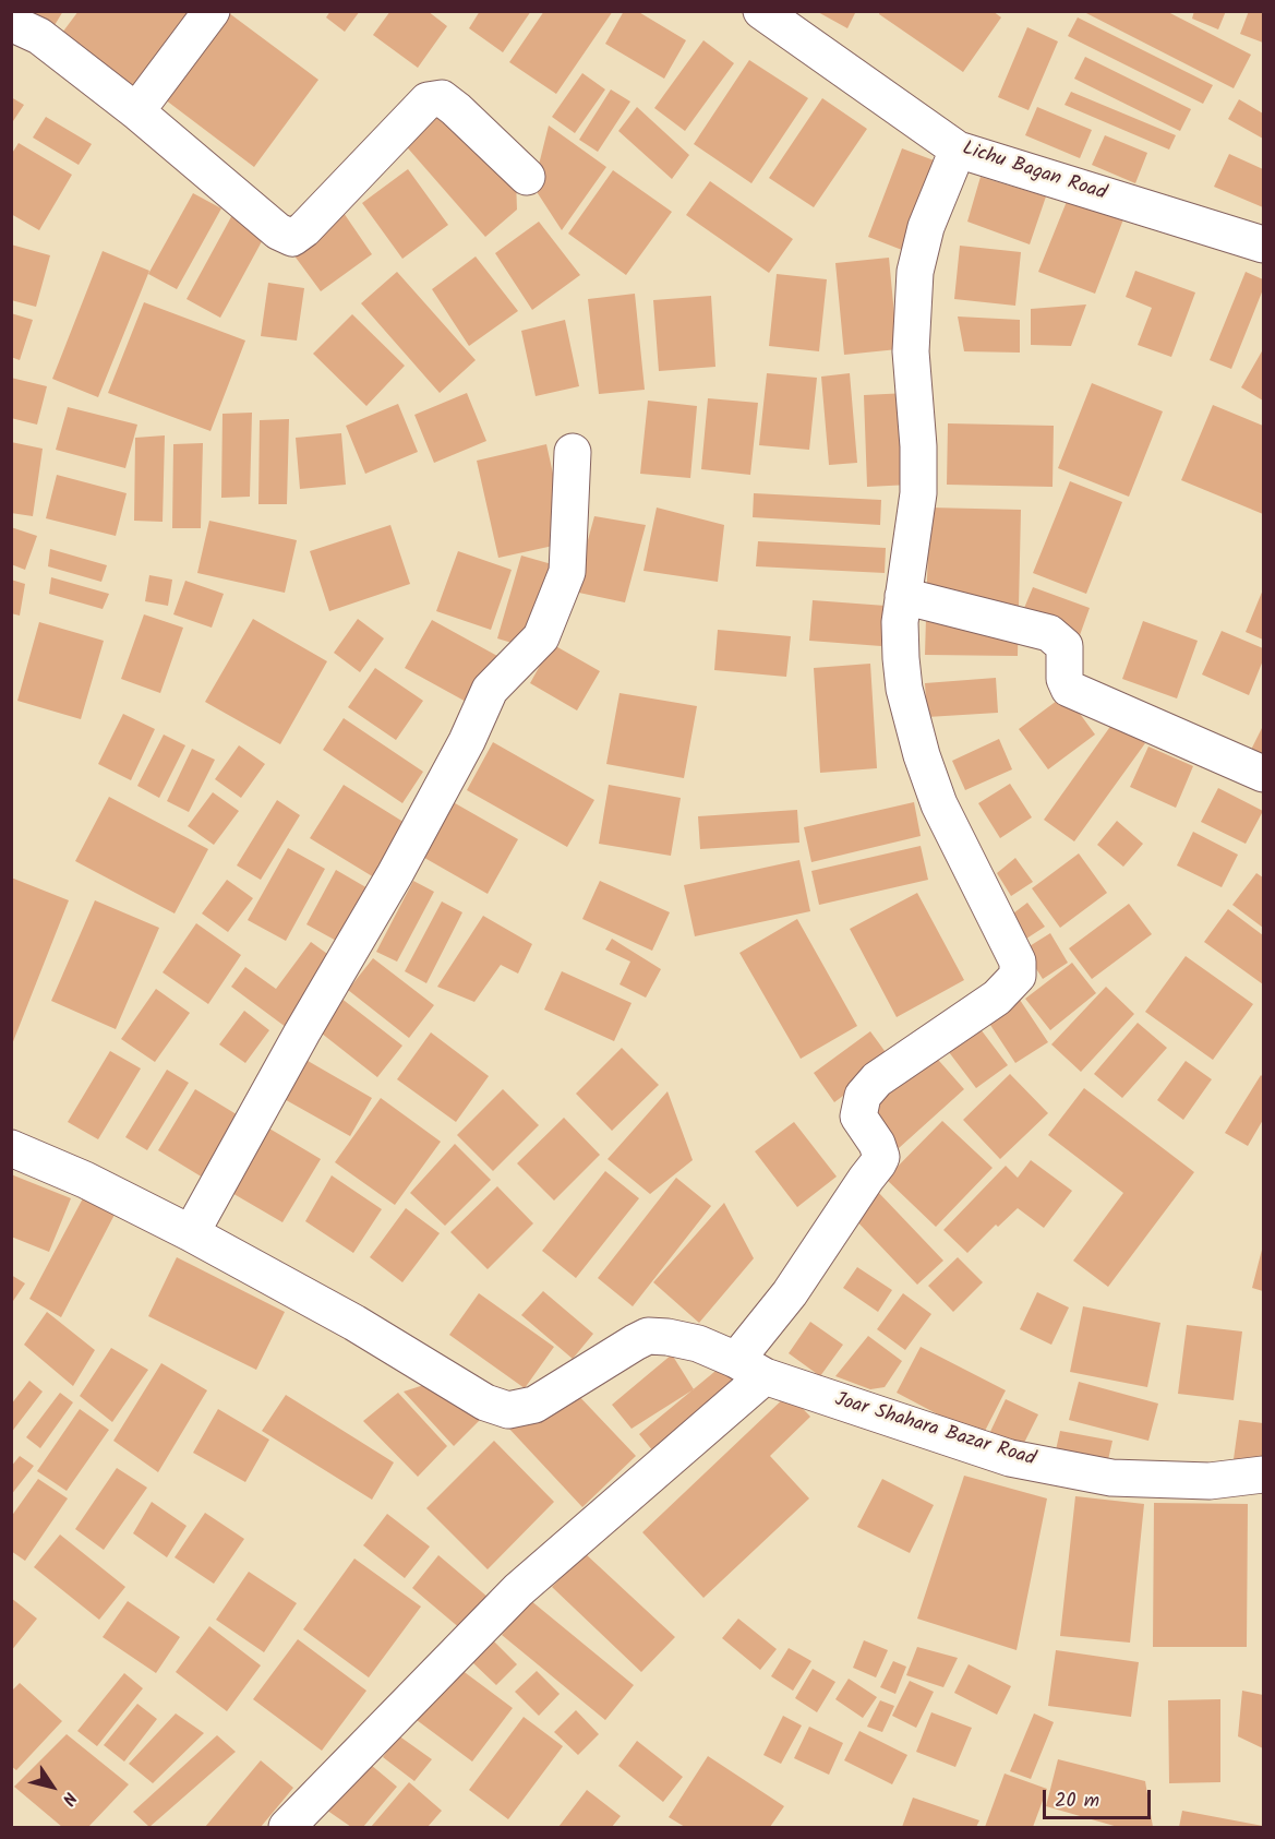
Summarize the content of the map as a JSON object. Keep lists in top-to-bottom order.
{
  "streets": {
    "street": ["Lichu Bagan Road", "Joar Shahara Bazar Road"]
  },
  "scale_bar": "20 m",
  "north": "bottom right"
}
